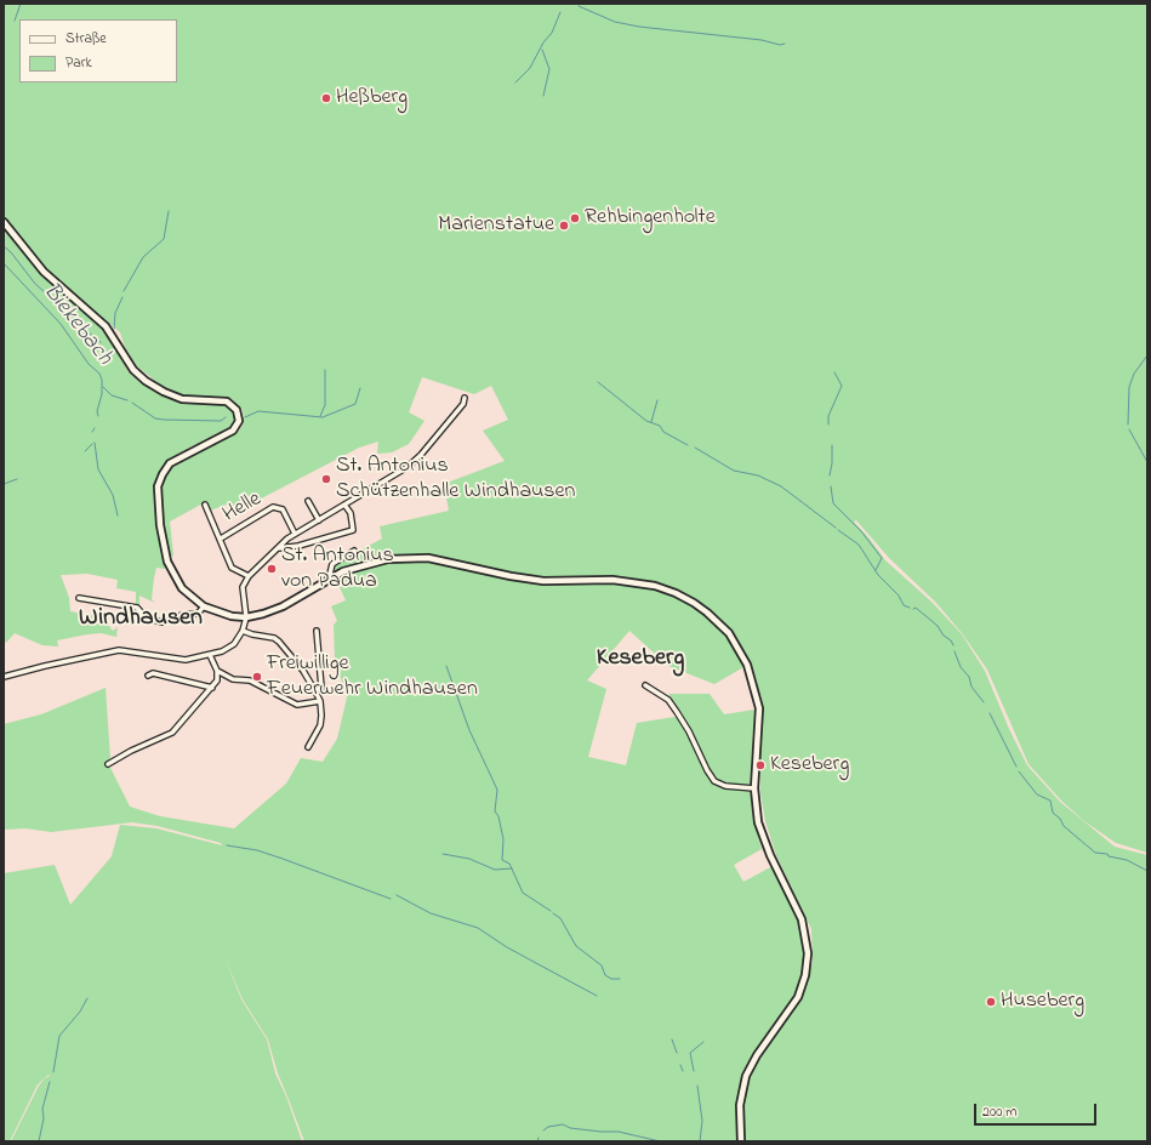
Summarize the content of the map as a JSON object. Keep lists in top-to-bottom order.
{
  "streets": {
    "street": ["Helle"]
  },
  "districts": ["Windhausen", "Keseberg"],
  "water": ["Biekebach"],
  "places": [
    "Heßberg",
    "Rehbingenholte",
    "Marienstatue",
    "St. Antonius Schützenhalle Windhausen",
    "St. Antonius von Padua",
    "Freiwillige Feuerwehr Windhausen",
    "Keseberg",
    "Huseberg"
  ],
  "legend": ["Straße", "Park"],
  "scale_bar": "200 m"
}
